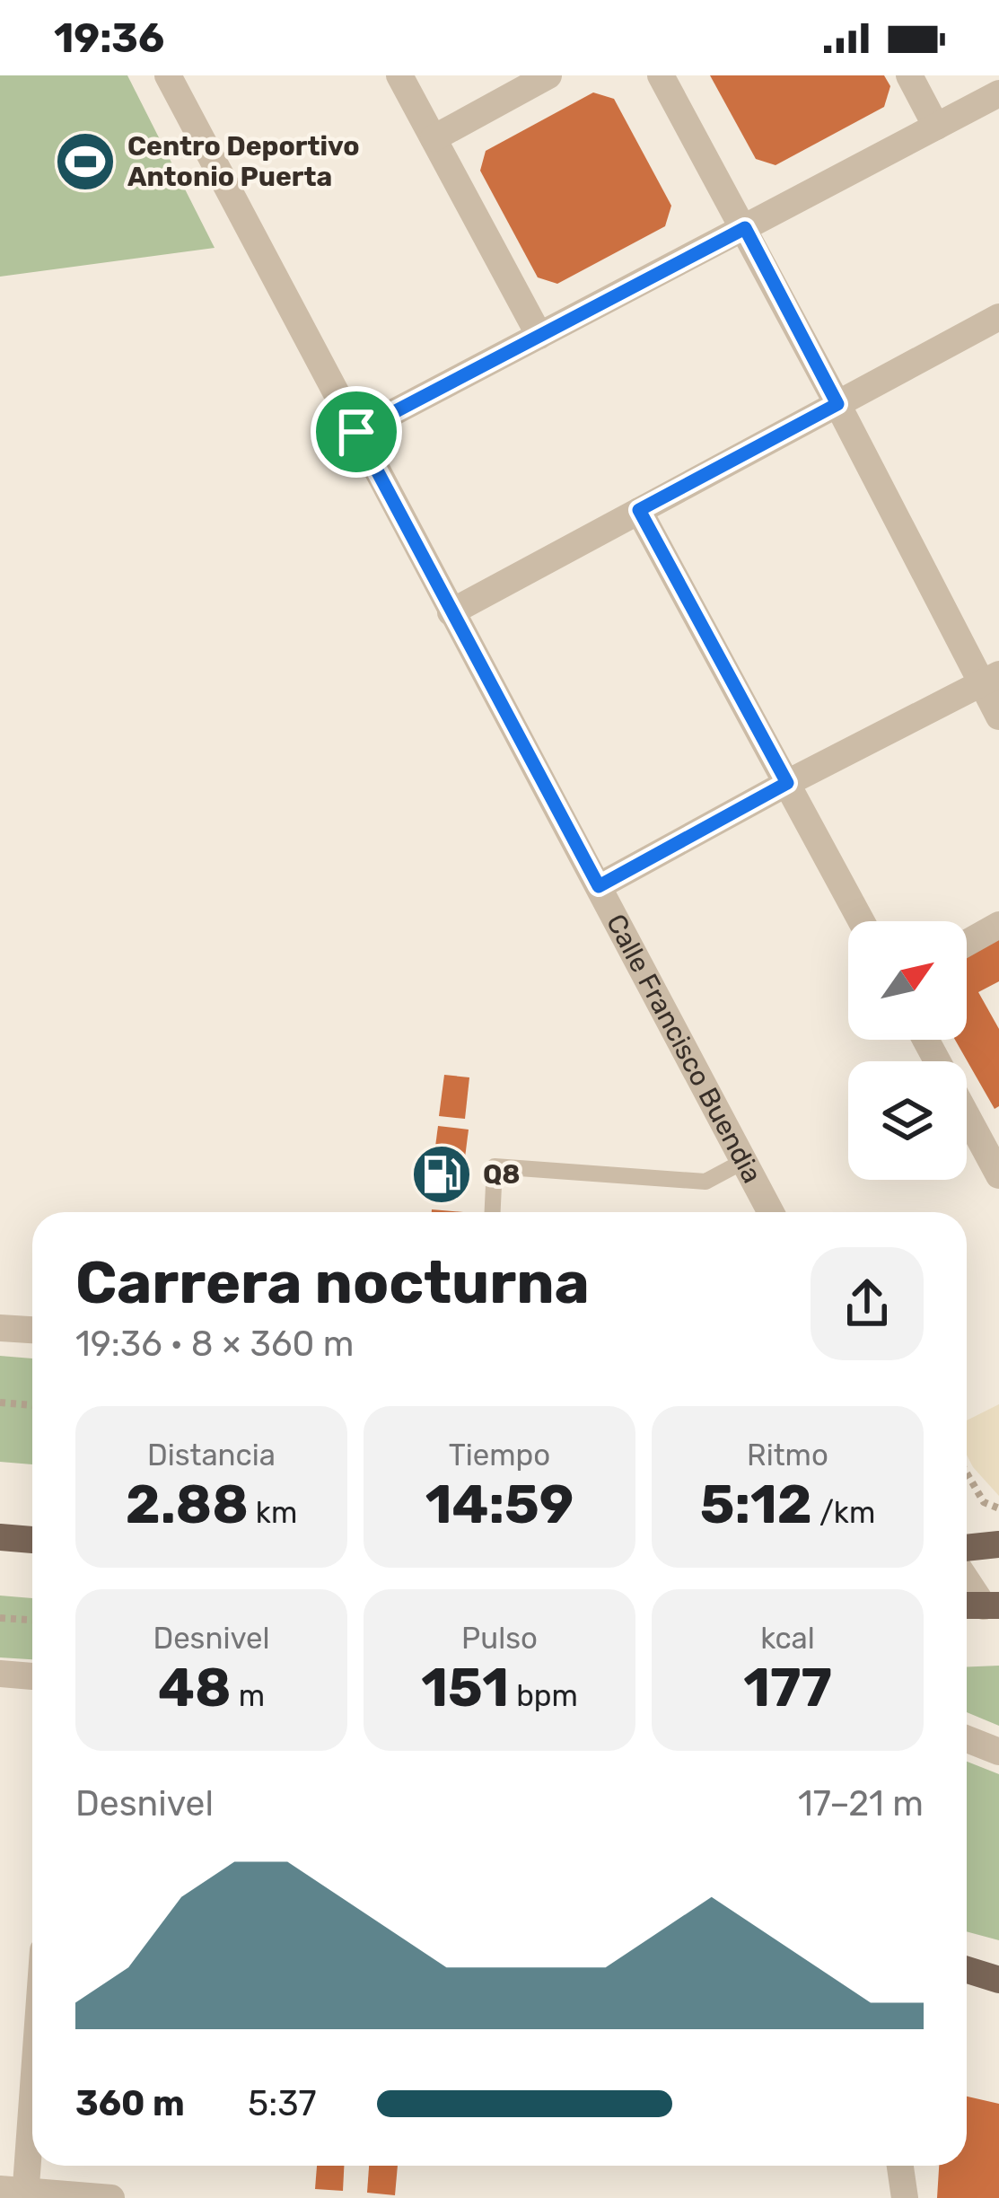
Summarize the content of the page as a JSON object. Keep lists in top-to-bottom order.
{
  "streets": {
    "street": ["Calle Francisco Buendia"]
  },
  "places": {
    "sports": ["Centro Deportivo Antonio Puerta"],
    "fuel station": ["Q8"]
  },
  "north": "top right",
  "page": {
    "status": "19:36",
    "heading": ["Carrera nocturna", "19:36 · 8 × 360 m"],
    "stats": [
      ["Distancia", "2.88 km"],
      ["Tiempo", "14:59"],
      ["Ritmo", "5:12 /km"],
      ["Desnivel", "48 m"],
      ["Pulso", "151 bpm"],
      ["kcal", "177"]
    ],
    "chart": ["Desnivel", "17–21 m"],
    "list": [
      {
        "name": "360 m",
        "note": "5:37"
      }
    ]
  }
}
